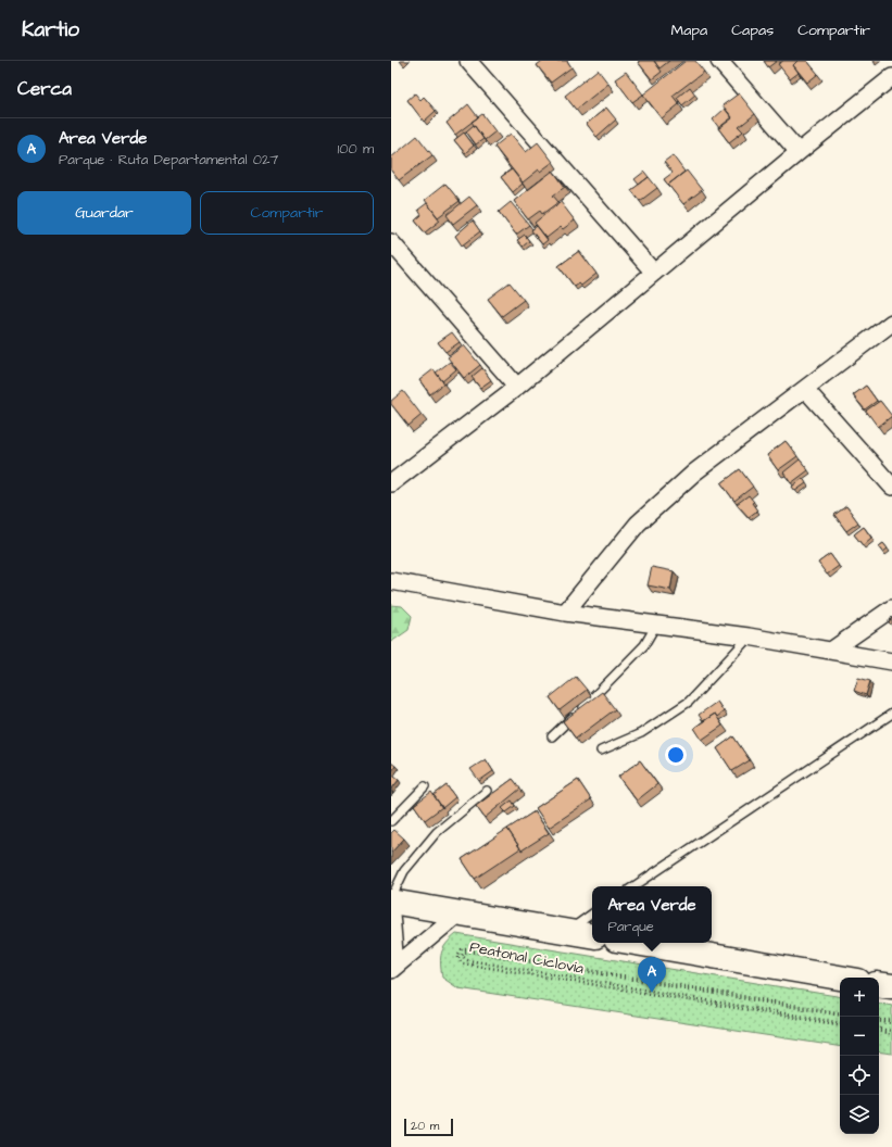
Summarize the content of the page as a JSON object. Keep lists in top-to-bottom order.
{
  "scale_bar": "20 m",
  "page": {
    "header": "Kartio",
    "nav": ["Mapa", "Capas", "Compartir"],
    "heading": "Cerca",
    "list": [
      {
        "mark": "A",
        "name": "Area Verde",
        "note": "Parque · Ruta Departamental 027",
        "value": "100 m"
      }
    ],
    "buttons": ["Guardar", "Compartir"],
    "popup": ["Area Verde", "Parque"],
    "pins": "A",
    "map_buttons": ["+", "−"],
    "scale": "20 m"
  }
}
